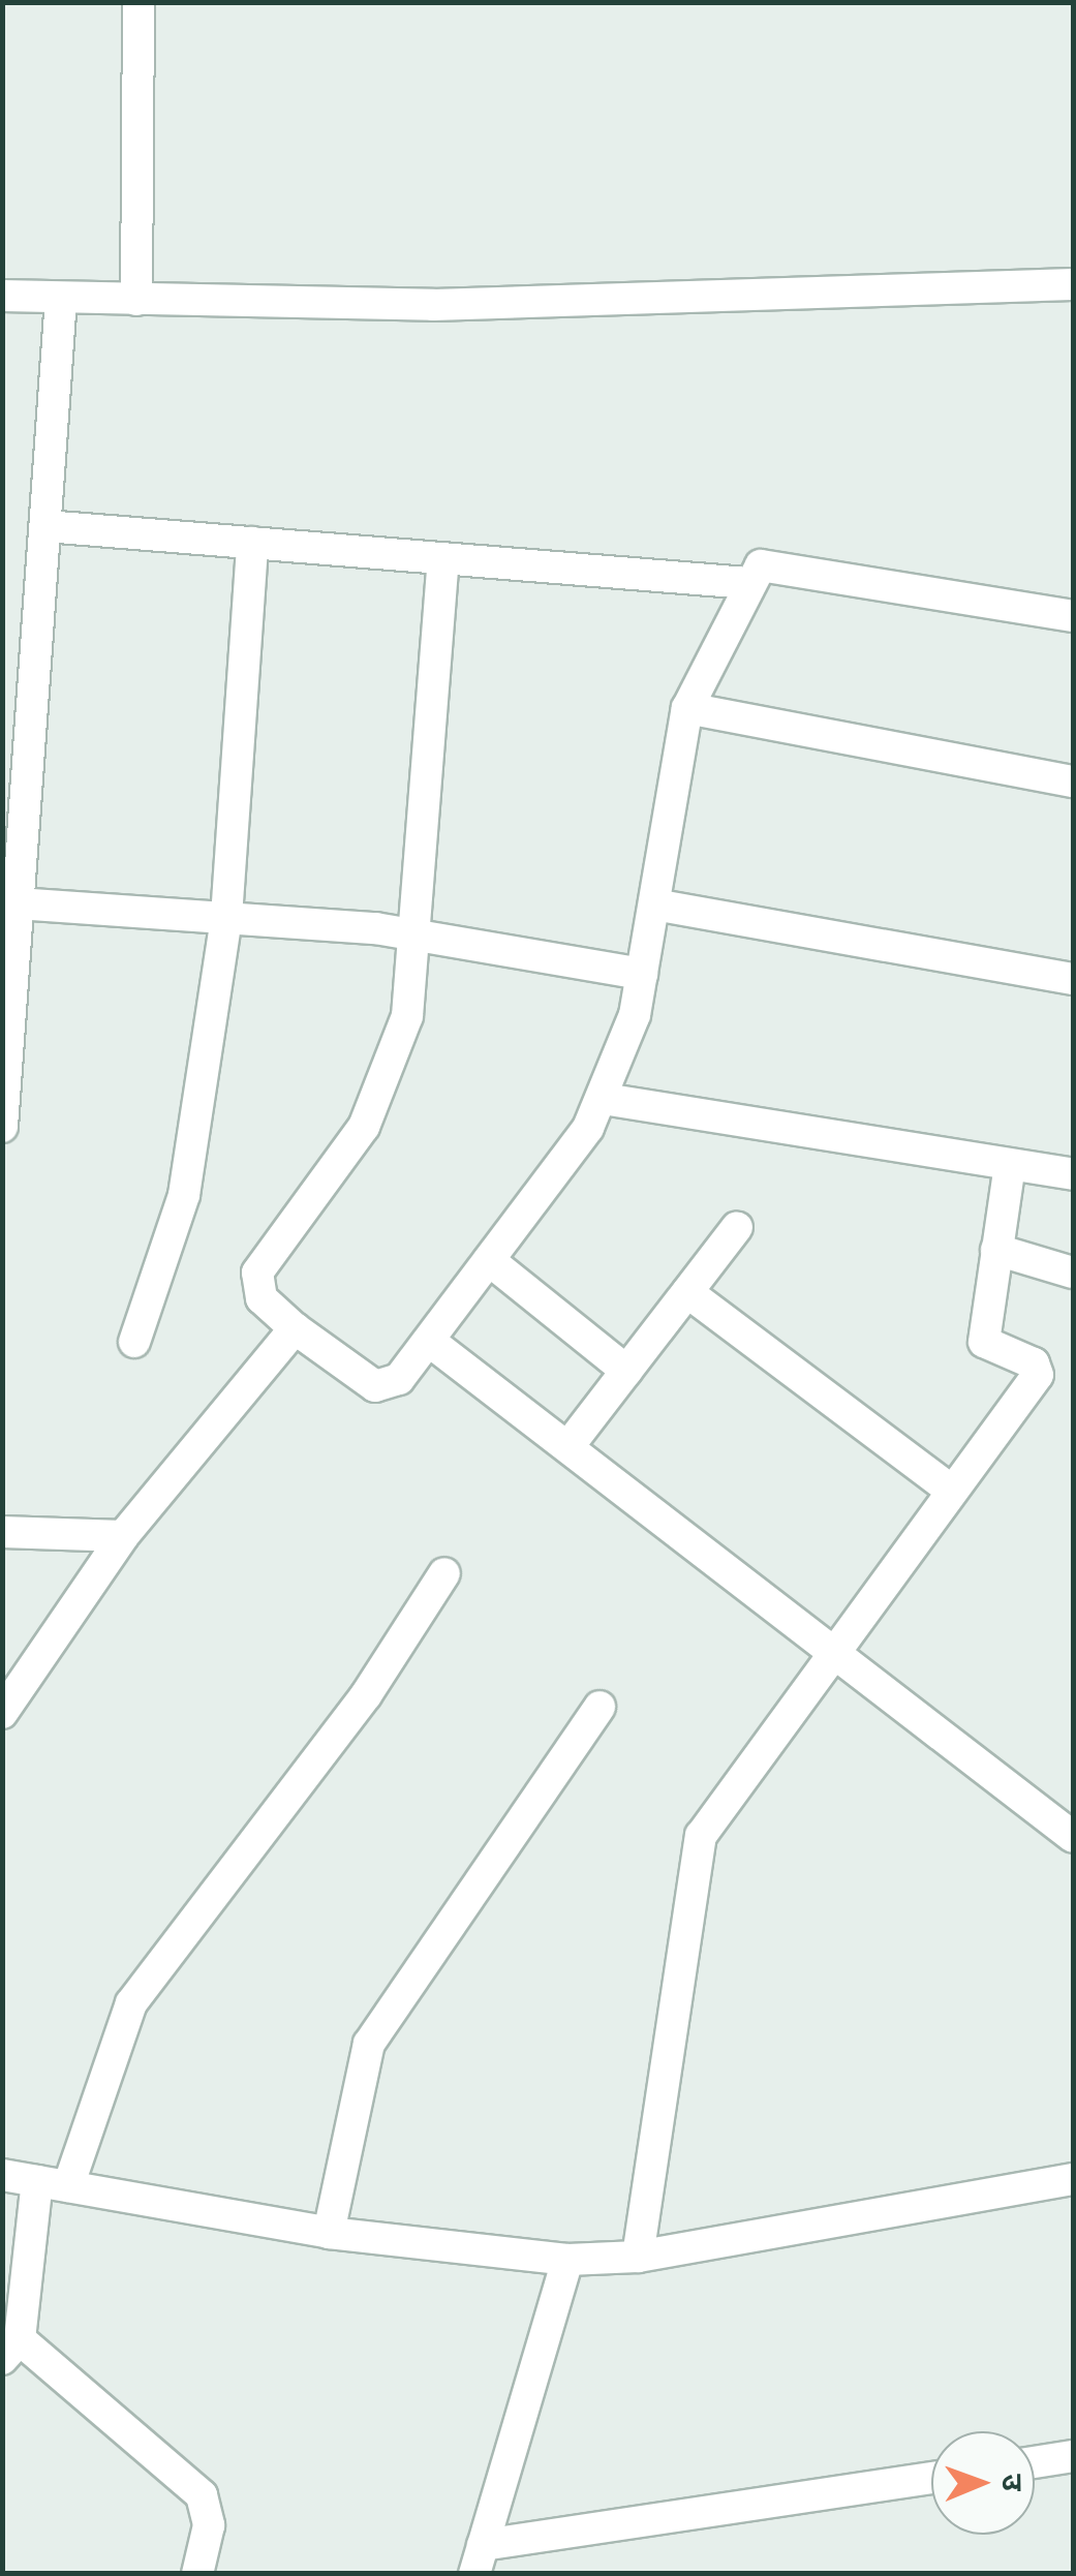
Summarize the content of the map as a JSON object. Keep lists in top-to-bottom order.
{
  "north": "right"
}
